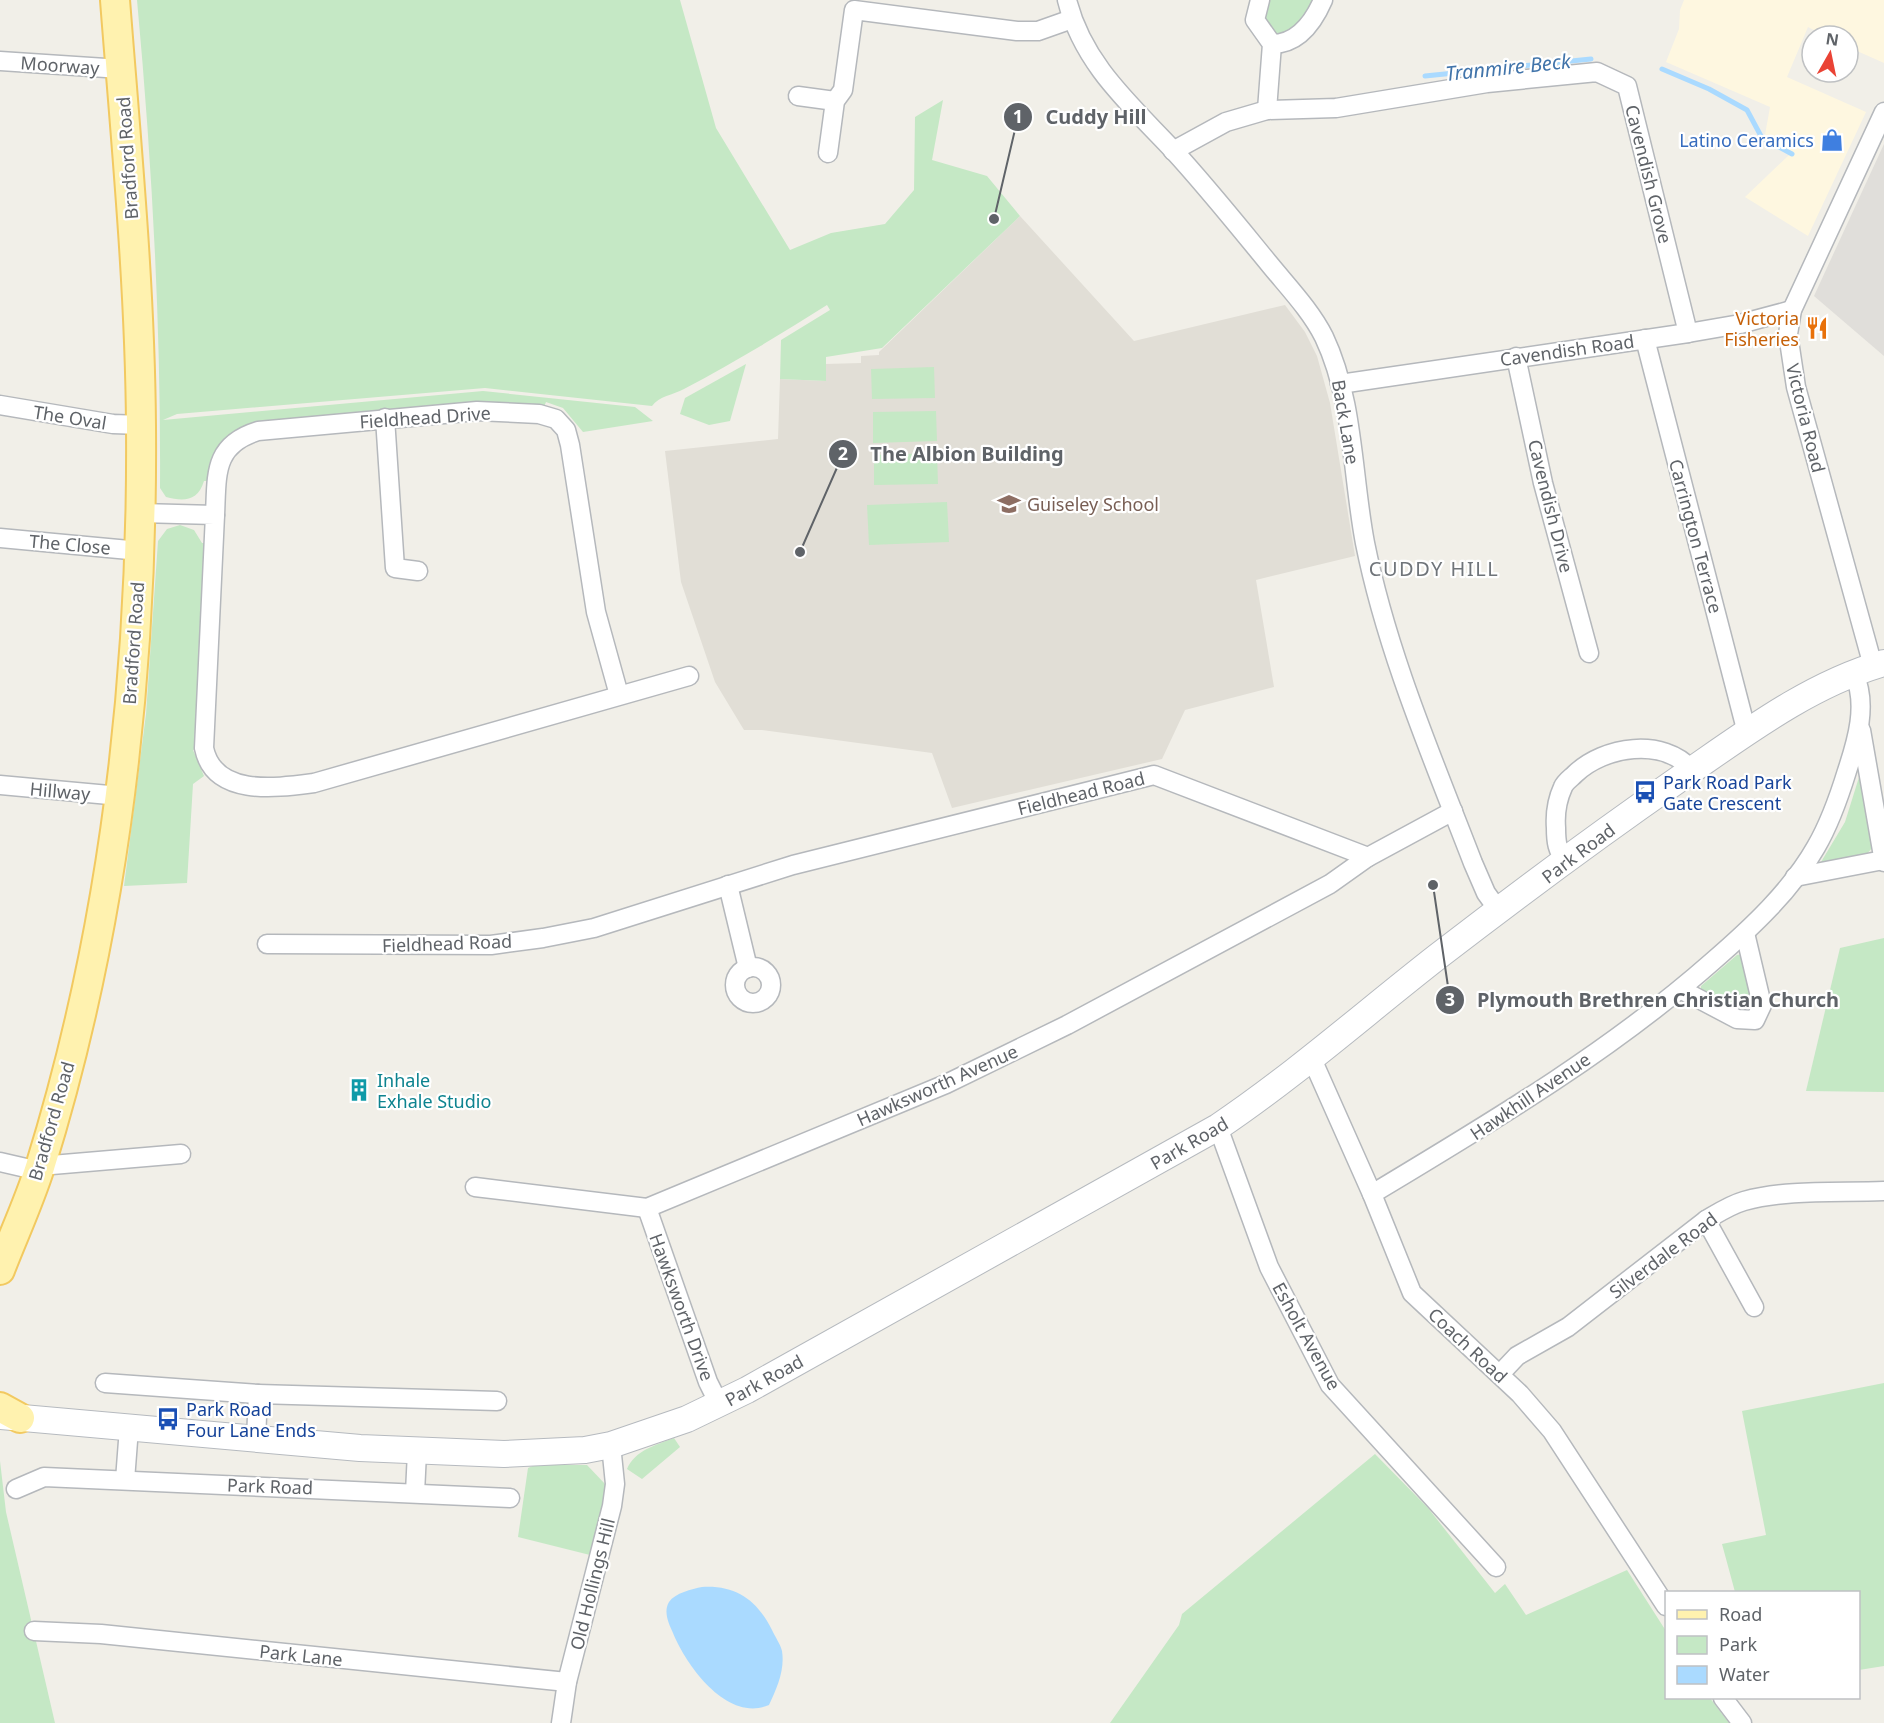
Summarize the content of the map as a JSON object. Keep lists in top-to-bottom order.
{
  "streets": {
    "main road": ["Bradford Road", "Park Road"],
    "street": [
      "Moorway",
      "Cavendish Grove",
      "Cavendish Road",
      "The Oval",
      "Fieldhead Drive",
      "Victoria Road",
      "Back Lane",
      "Cavendish Drive",
      "Carrington Terrace",
      "The Close",
      "Hillway",
      "Fieldhead Road",
      "Hawksworth Avenue",
      "Hawkhill Avenue",
      "Silverdale Road",
      "Hawksworth Drive",
      "Esholt Avenue",
      "Coach Road",
      "Old Hollings Hill",
      "Park Lane"
    ]
  },
  "crossings": [
    ["Moorway", "Bradford Road"],
    ["Bradford Road", "The Oval"],
    ["Bradford Road", "The Close"],
    ["Bradford Road", "Hillway"],
    ["Cavendish Grove", "Cavendish Road"],
    ["Cavendish Grove", "Back Lane"],
    ["Cavendish Road", "Victoria Road"],
    ["Cavendish Road", "Back Lane"],
    ["Cavendish Road", "Cavendish Drive"],
    ["Cavendish Road", "Carrington Terrace"],
    ["Victoria Road", "Park Road"],
    ["Victoria Road", "Hawkhill Avenue"],
    ["Back Lane", "Park Road"],
    ["Carrington Terrace", "Park Road"],
    ["Fieldhead Road", "Hawksworth Avenue"],
    ["Park Road", "Hawkhill Avenue"],
    ["Park Road", "Hawksworth Drive"],
    ["Park Road", "Esholt Avenue"],
    ["Park Road", "Coach Road"],
    ["Park Road", "Old Hollings Hill"],
    ["Hawksworth Avenue", "Hawksworth Drive"],
    ["Hawkhill Avenue", "Coach Road"],
    ["Silverdale Road", "Coach Road"],
    ["Old Hollings Hill", "Park Lane"]
  ],
  "districts": ["CUDDY HILL"],
  "water": ["Tranmire Beck"],
  "places": {
    "shop": ["Latino Ceramics"],
    "other": ["Cuddy Hill", "The Albion Building", "Plymouth Brethren Christian Church"],
    "restaurant": ["Victoria Fisheries"],
    "school or university": ["Guiseley School"],
    "bus stop": ["Park Road Park Gate Crescent", "Park Road Four Lane Ends"],
    "building": ["Inhale Exhale Studio"]
  },
  "legend": ["Road", "Park", "Water"],
  "north": "top"
}
